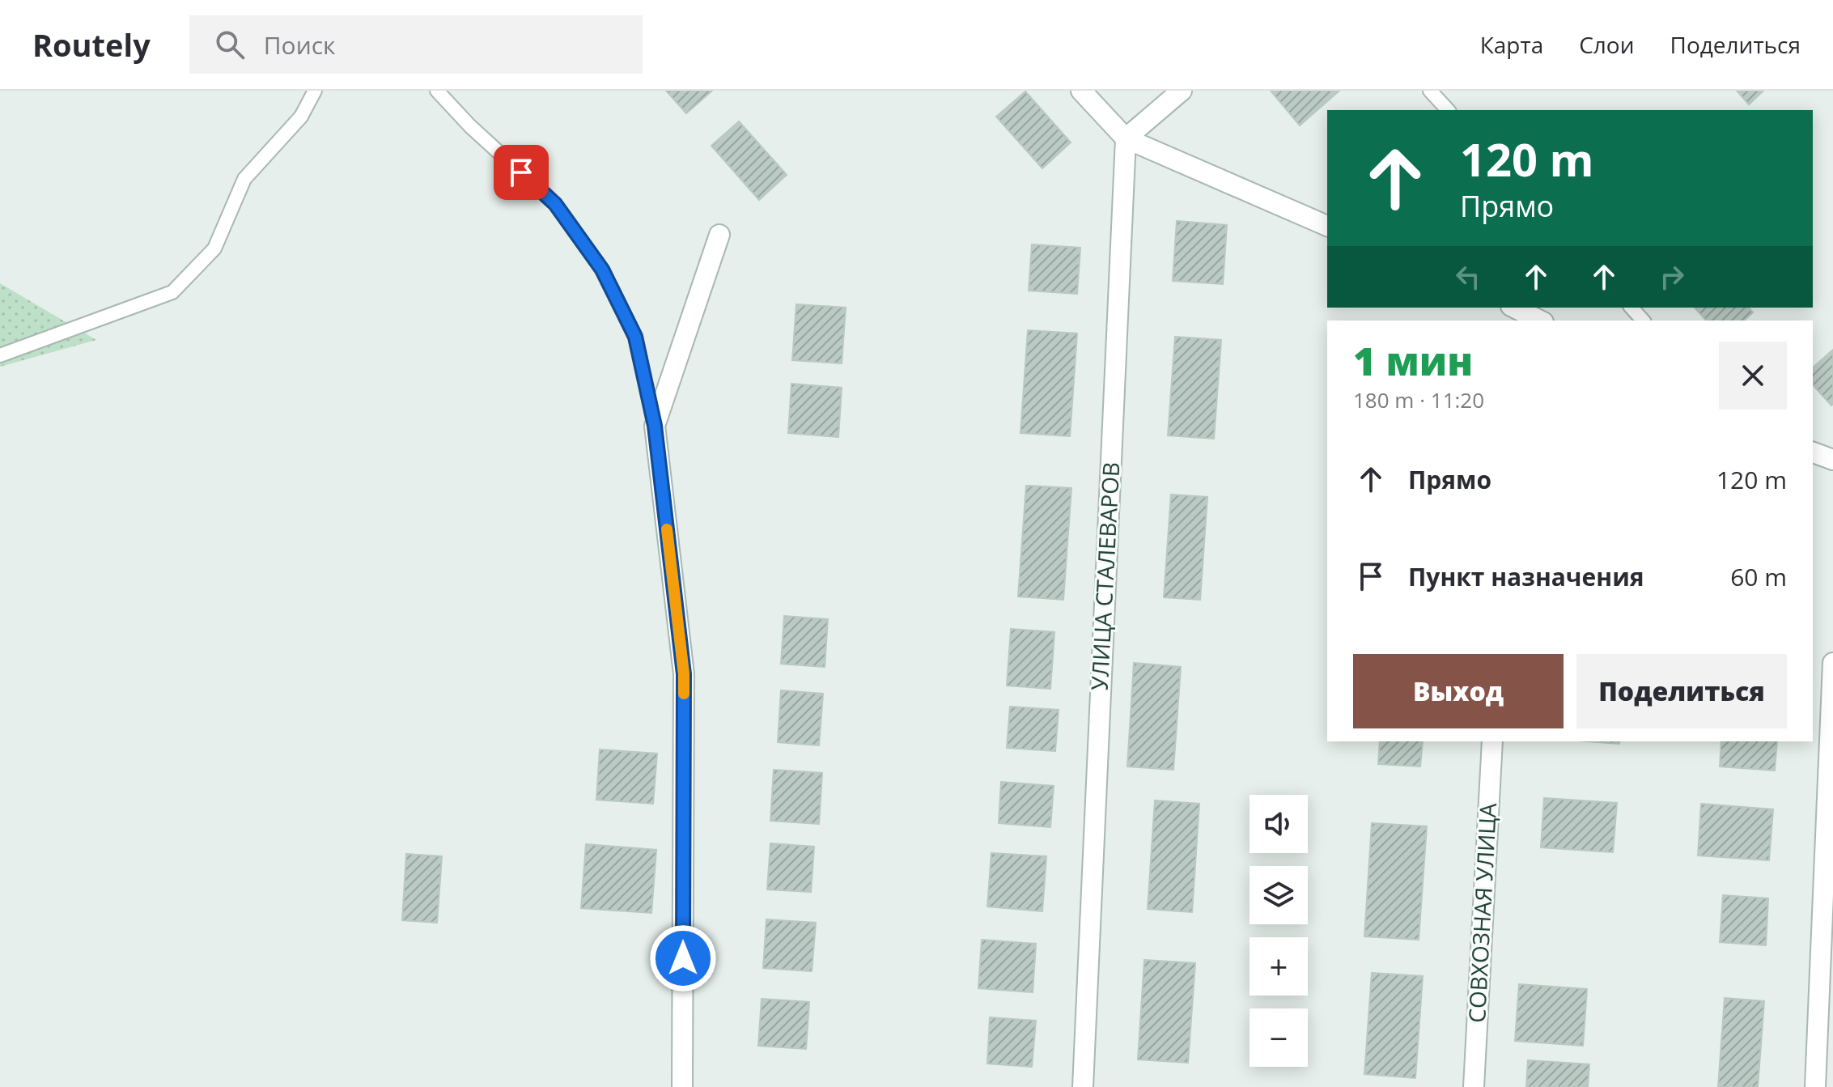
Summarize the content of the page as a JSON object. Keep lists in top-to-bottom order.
{
  "streets": {
    "street": ["УЛИЦА СТАЛЕВАРОВ", "СОВХОЗНАЯ УЛИЦА"]
  },
  "page": {
    "header": "Routely",
    "search": "Поиск",
    "nav": ["Карта", "Слои", "Поделиться"],
    "turn": ["120 m", "Прямо"],
    "heading": ["1 мин", "180 m · 11:20"],
    "list": [
      {
        "name": "Прямо",
        "value": "120 m"
      },
      {
        "name": "Пункт назначения",
        "value": "60 m"
      }
    ],
    "buttons": ["Выход", "Поделиться"],
    "map_buttons": ["+", "−"]
  }
}
